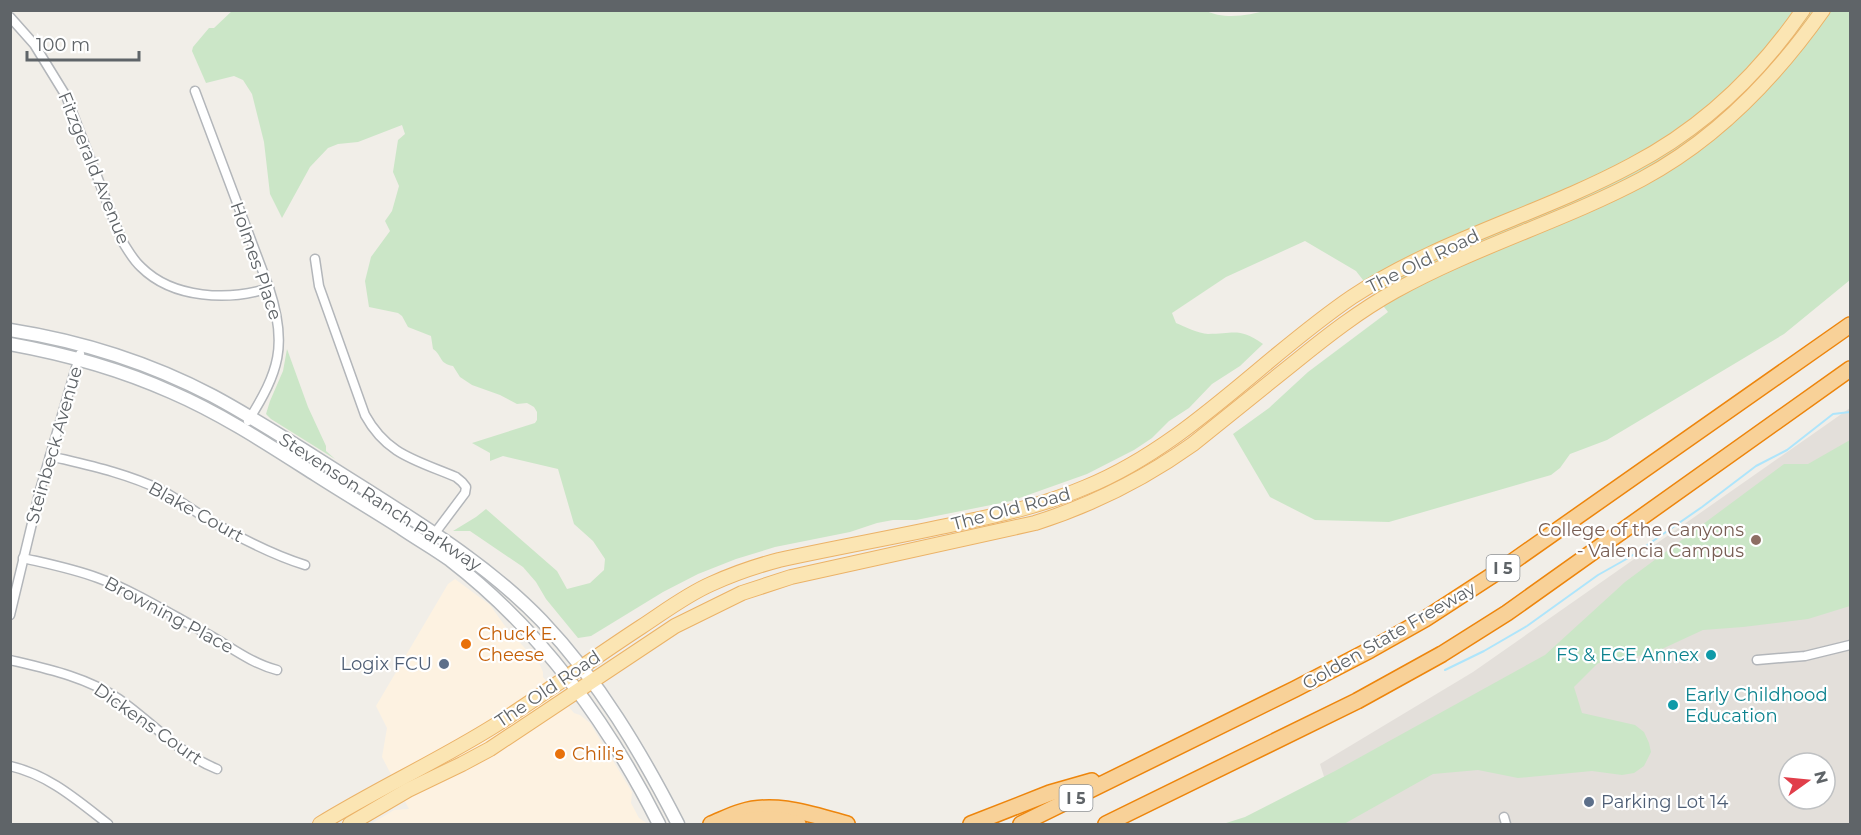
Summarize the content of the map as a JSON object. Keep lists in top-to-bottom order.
{
  "streets": {
    "highway": ["I 5", "Golden State Freeway"],
    "main road": ["The Old Road", "Stevenson Ranch Parkway"],
    "street": [
      "Fitzgerald Avenue",
      "Holmes Place",
      "Steinbeck Avenue",
      "Blake Court",
      "Browning Place",
      "Dickens Court"
    ]
  },
  "crossings": [
    ["Fitzgerald Avenue", "Holmes Place"],
    ["Holmes Place", "Stevenson Ranch Parkway"],
    ["The Old Road", "Stevenson Ranch Parkway"],
    ["Steinbeck Avenue", "Stevenson Ranch Parkway"],
    ["Steinbeck Avenue", "Blake Court"],
    ["Steinbeck Avenue", "Browning Place"]
  ],
  "places": [
    "College of the Canyons - Valencia Campus",
    "Chuck E. Cheese",
    "FS & ECE Annex",
    "Logix FCU",
    "Early Childhood Education",
    "Chili's",
    "Parking Lot 14"
  ],
  "scale_bar": "100 m",
  "north": "right"
}
